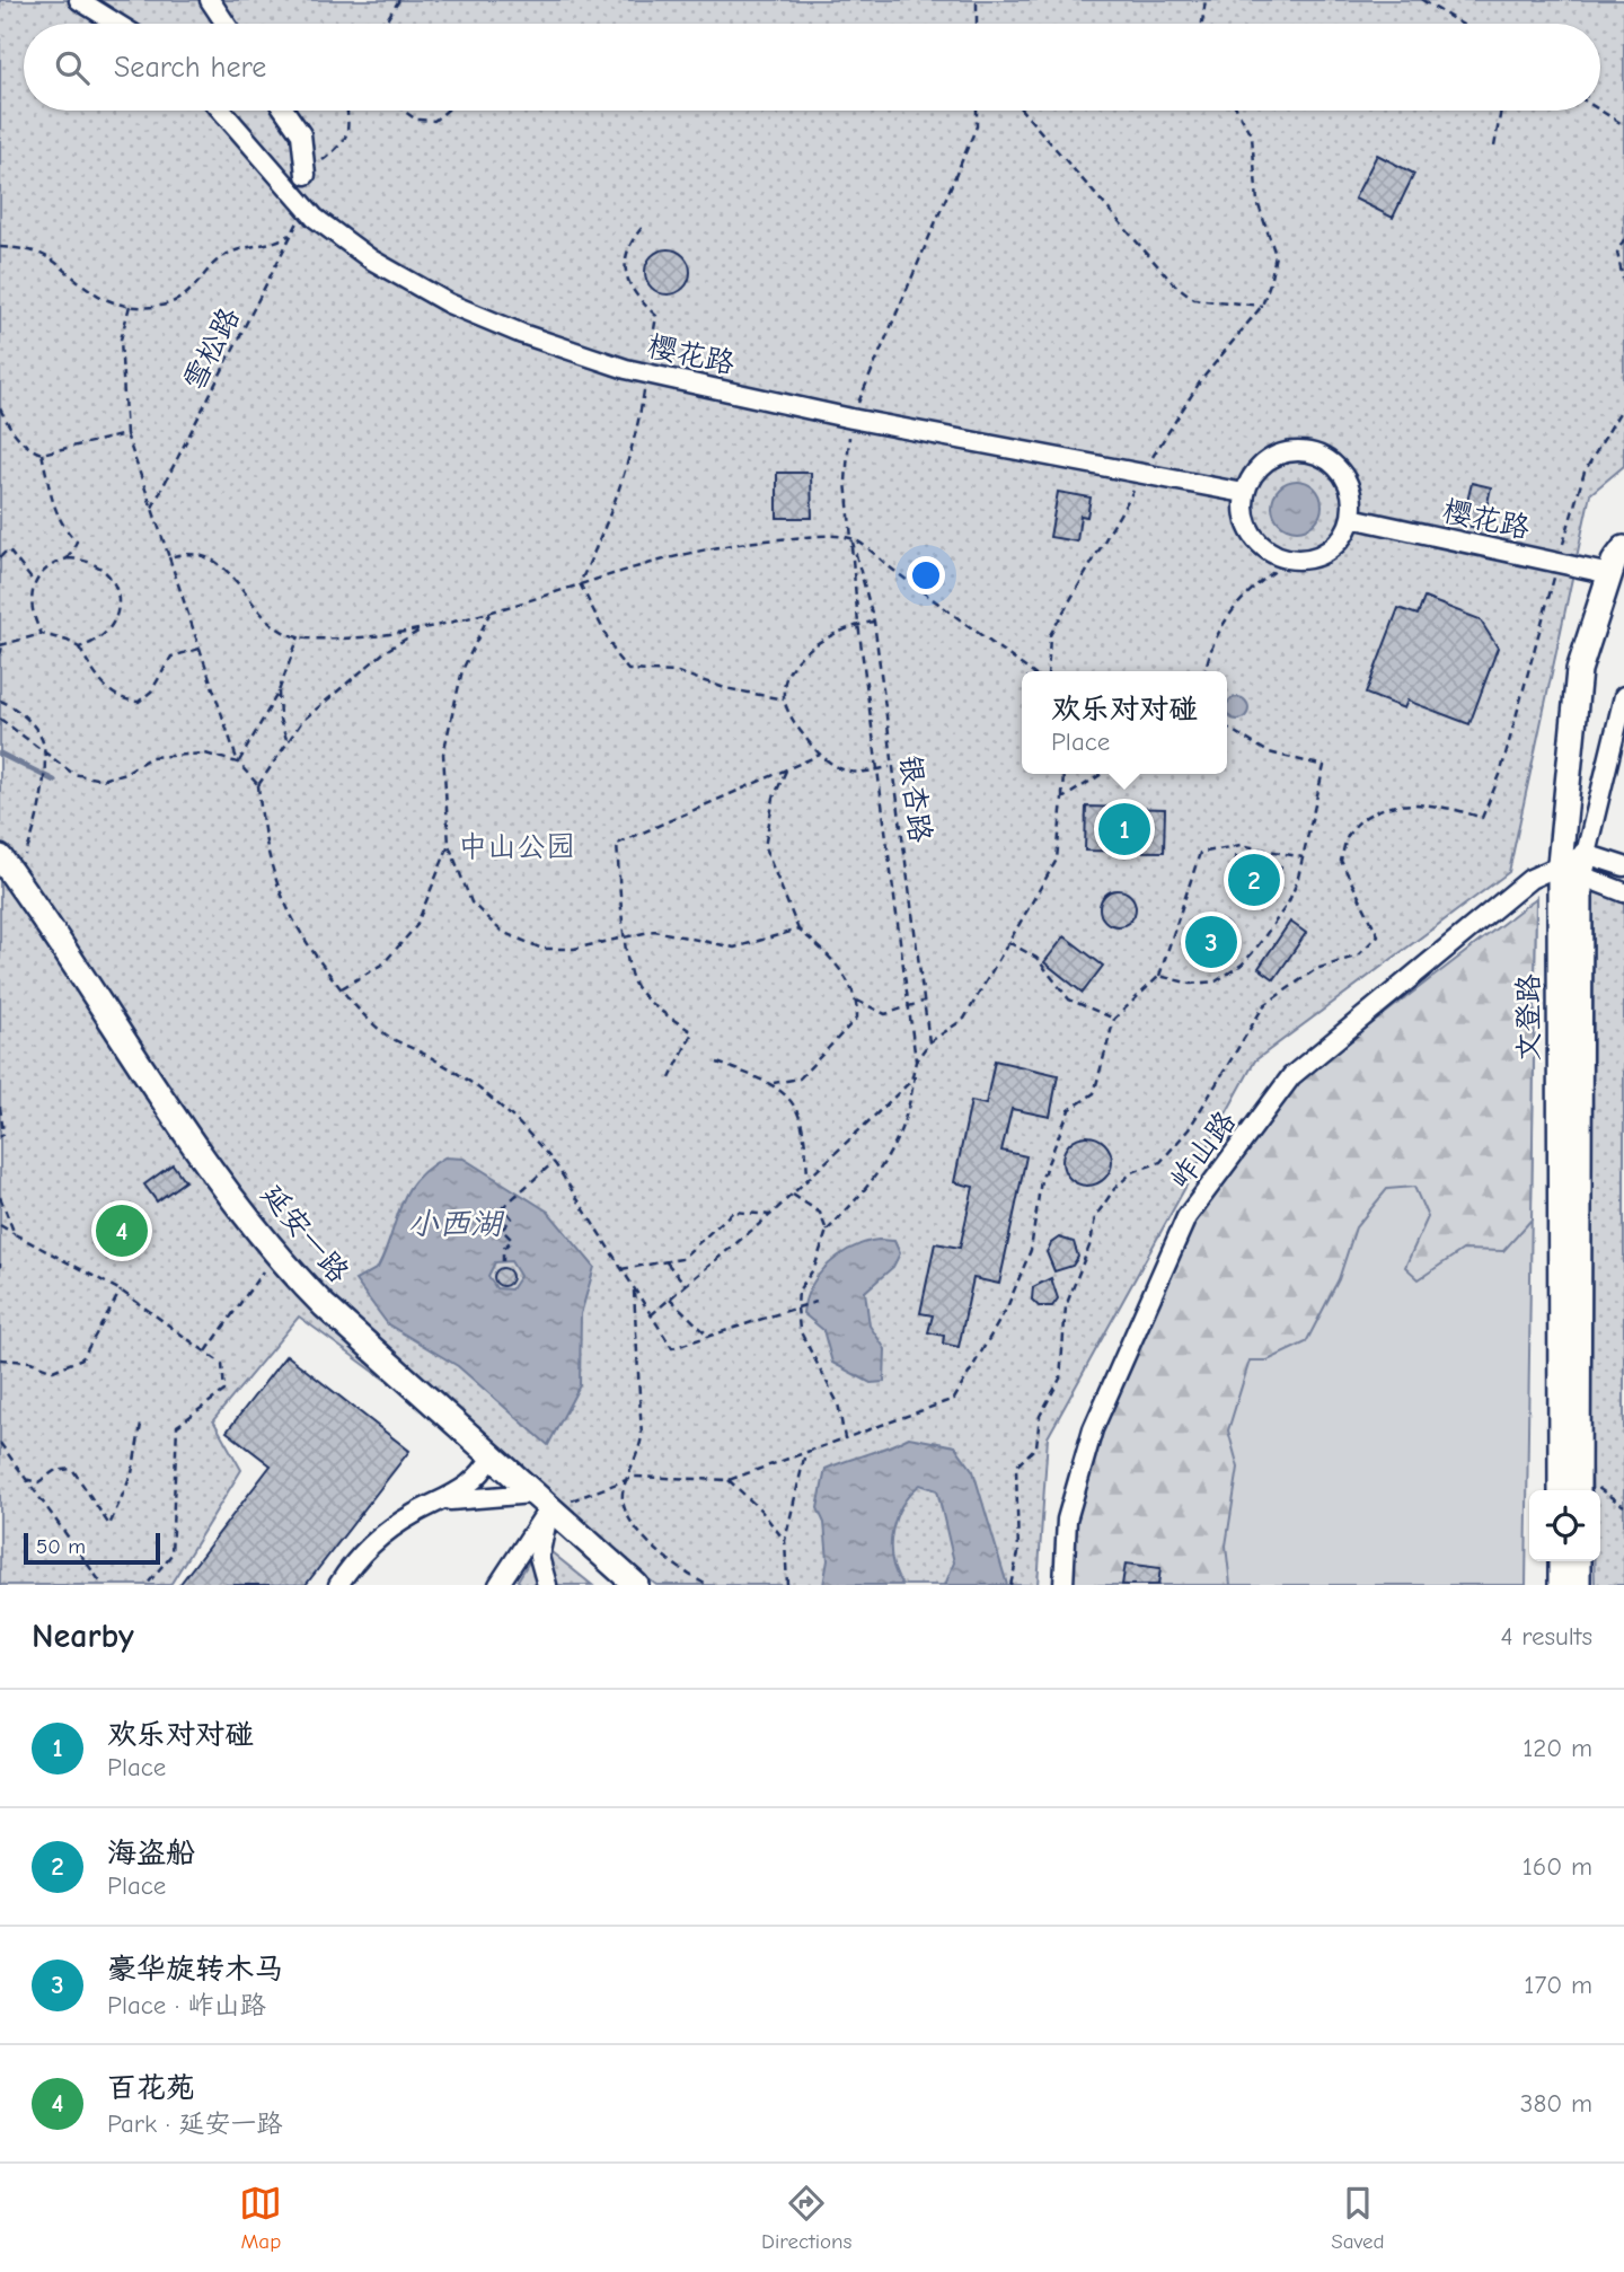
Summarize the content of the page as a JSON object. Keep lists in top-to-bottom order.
{
  "streets": {
    "main road": ["文登路", "延安一路"],
    "street": ["樱花路", "岞山路"],
    "path": ["雪松路", "银杏路"]
  },
  "crossings": [
    ["雪松路", "樱花路"],
    ["樱花路", "银杏路"],
    ["樱花路", "文登路"],
    ["文登路", "岞山路"]
  ],
  "water": ["小西湖"],
  "parks": ["中山公园"],
  "scale_bar": "50 m",
  "page": {
    "search": "Search here",
    "popup": ["欢乐对对碰", "Place"],
    "pins": [
      "1",
      "2",
      "3",
      "4"
    ],
    "scale": "50 m",
    "heading": ["Nearby", "4 results"],
    "list": [
      {
        "mark": "1",
        "name": "欢乐对对碰",
        "note": "Place",
        "value": "120 m"
      },
      {
        "mark": "2",
        "name": "海盗船",
        "note": "Place",
        "value": "160 m"
      },
      {
        "mark": "3",
        "name": "豪华旋转木马",
        "note": "Place · 岞山路",
        "value": "170 m"
      },
      {
        "mark": "4",
        "name": "百花苑",
        "note": "Park · 延安一路",
        "value": "380 m"
      }
    ],
    "nav": ["Map", "Directions", "Saved"]
  }
}
